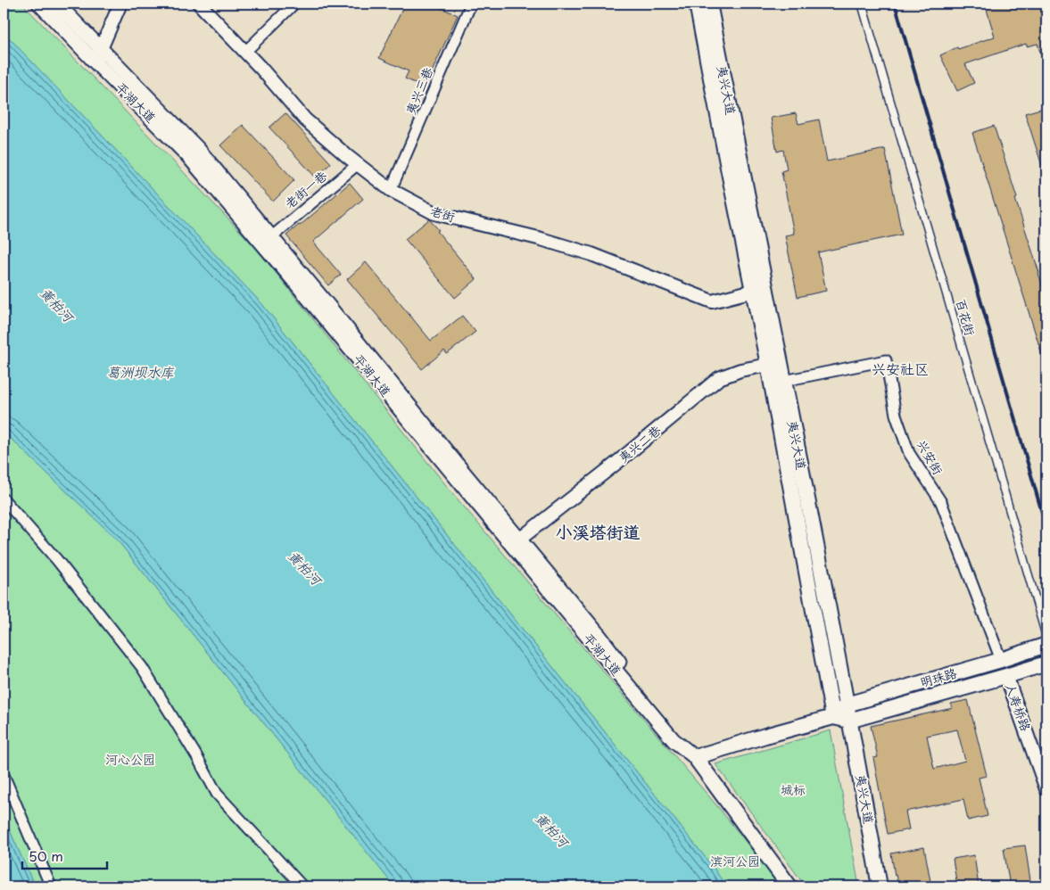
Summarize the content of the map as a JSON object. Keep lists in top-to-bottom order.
{
  "streets": {
    "main road": ["夷兴大道", "平湖大道", "明珠路"],
    "street": [
      "夷兴三巷",
      "老街一巷",
      "老街",
      "百花街",
      "夷兴二巷",
      "兴安街",
      "人寿桥路"
    ]
  },
  "crossings": [
    ["夷兴大道", "老街"],
    ["夷兴大道", "夷兴二巷"],
    ["夷兴大道", "兴安街"],
    ["夷兴大道", "明珠路"],
    ["夷兴三巷", "老街"],
    ["平湖大道", "老街一巷"],
    ["平湖大道", "夷兴二巷"],
    ["平湖大道", "明珠路"],
    ["老街一巷", "老街"],
    ["兴安街", "明珠路"],
    ["明珠路", "人寿桥路"]
  ],
  "districts": ["兴安社区", "小溪塔街道"],
  "water": ["黄柏河", "葛洲坝水库"],
  "parks": ["河心公园", "城标", "滨河公园"],
  "scale_bar": "50 m"
}
